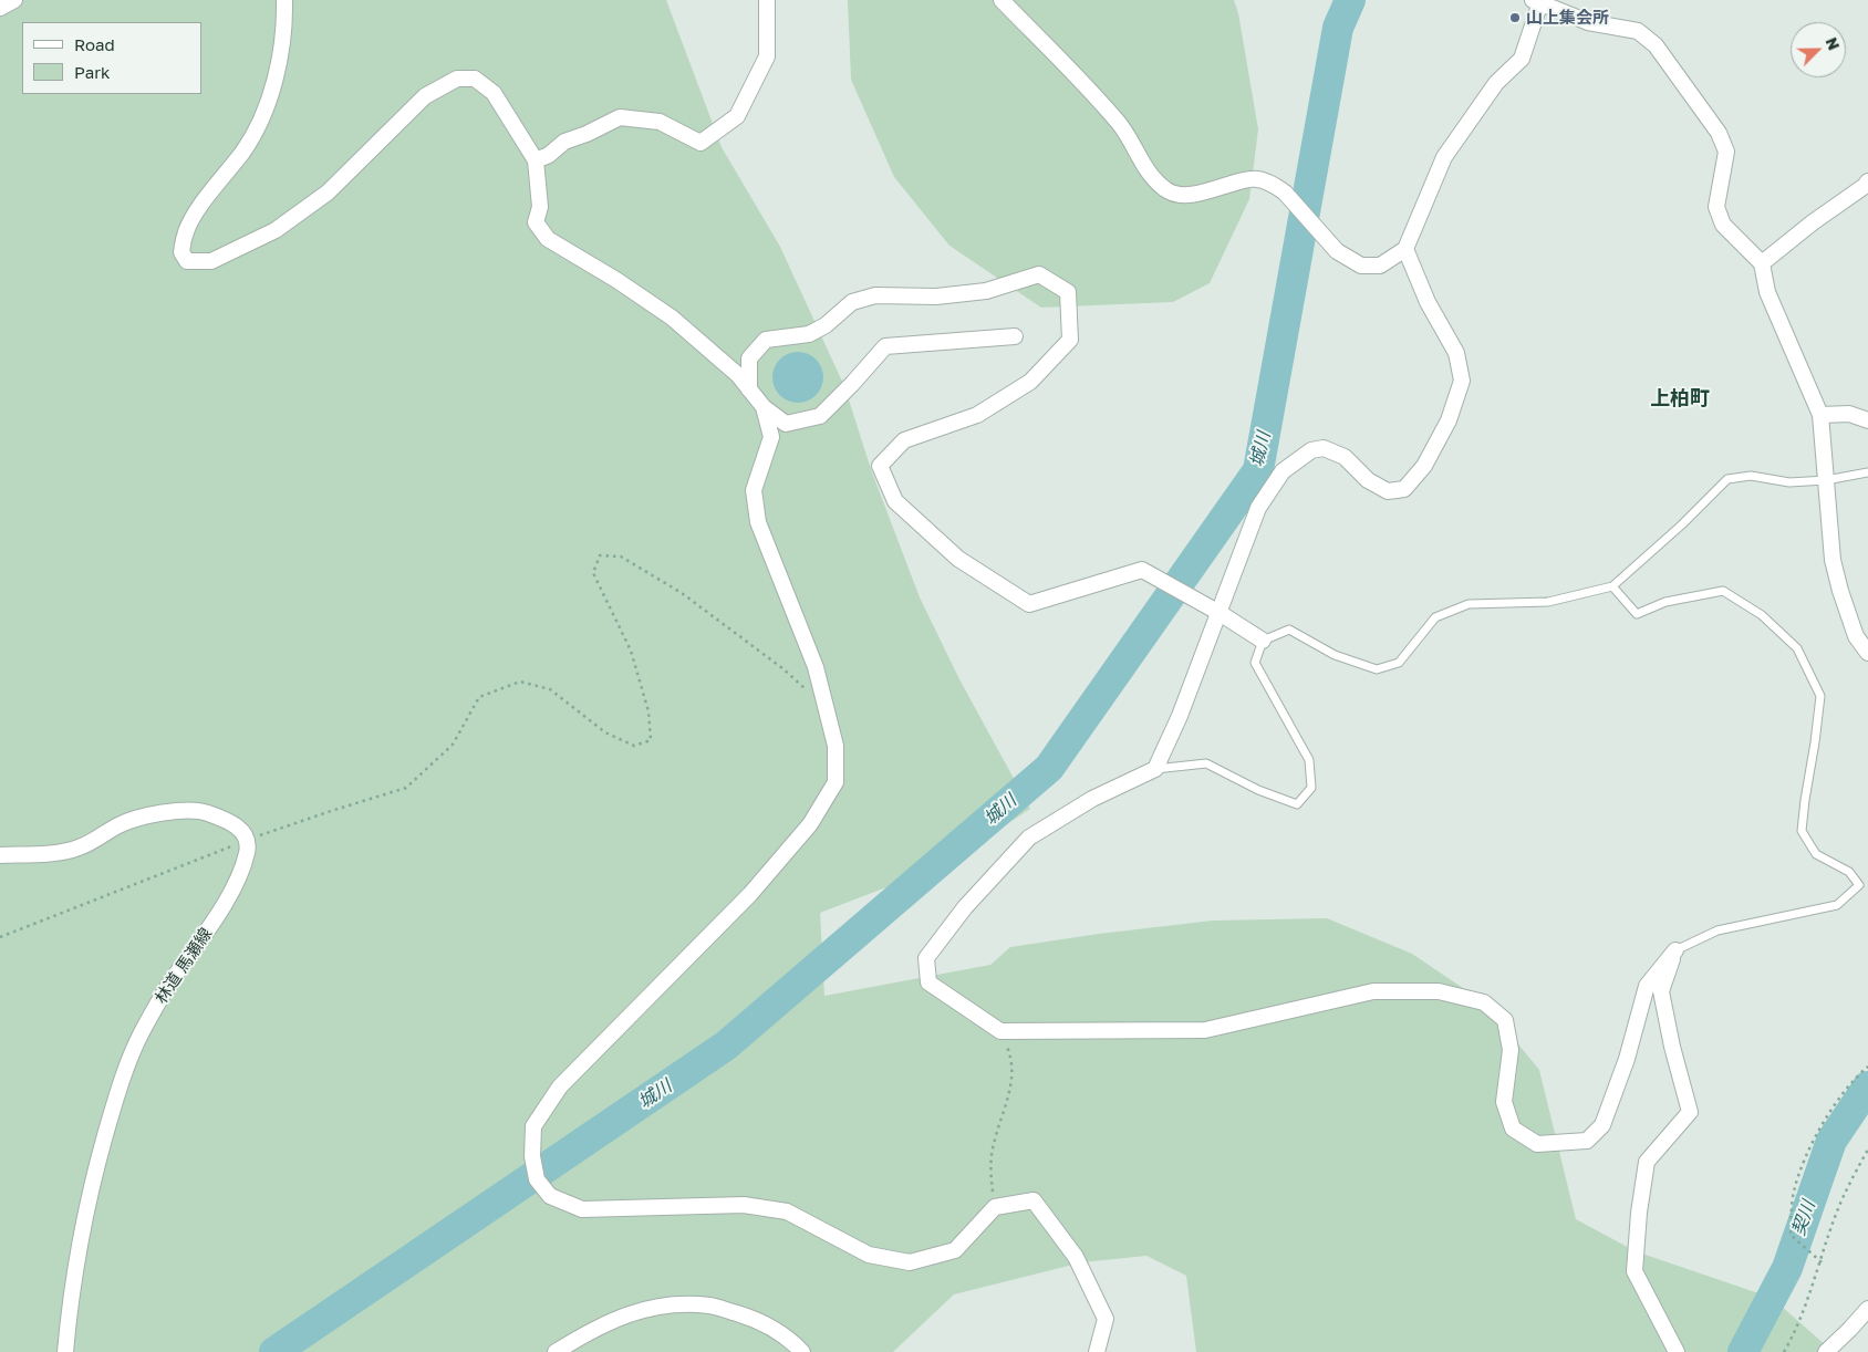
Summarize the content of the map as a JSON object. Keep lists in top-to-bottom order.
{
  "streets": {
    "street": ["林道 馬瀬線"]
  },
  "districts": ["上柏町"],
  "water": ["城川", "契川"],
  "places": ["山上集会所"],
  "legend": ["Road", "Park"],
  "north": "top right"
}
